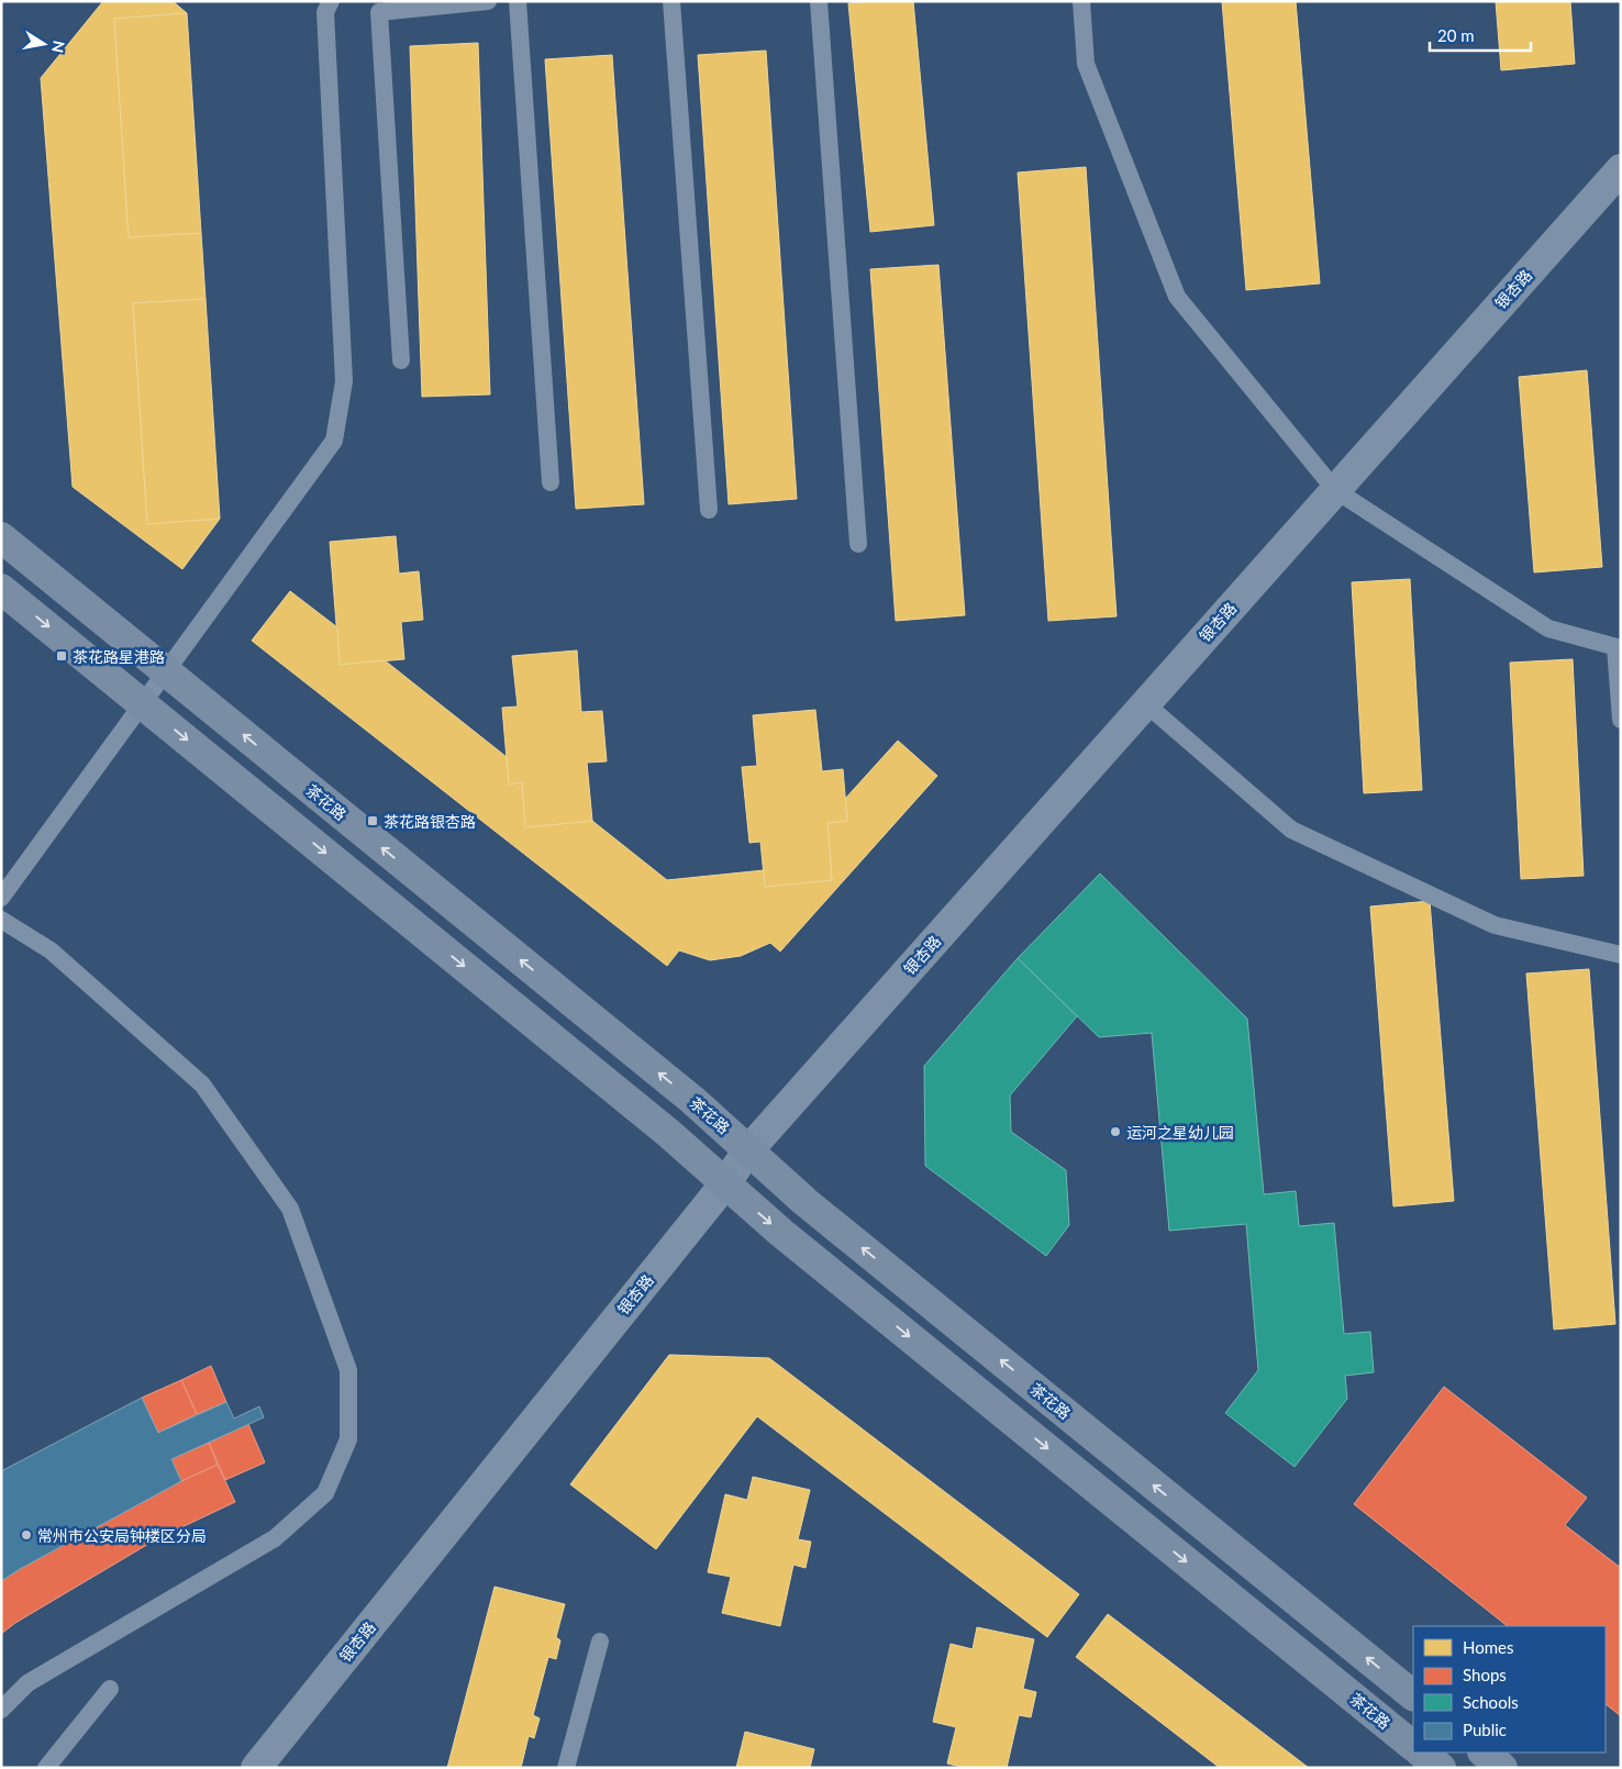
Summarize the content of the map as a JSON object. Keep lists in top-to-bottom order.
{
  "streets": {
    "main road": ["茶花路"],
    "street": ["银杏路"]
  },
  "crossings": [
    ["银杏路", "茶花路"]
  ],
  "places": {
    "transit": ["茶花路星港路", "茶花路银杏路"],
    "other": ["运河之星幼儿园", "常州市公安局钟楼区分局"]
  },
  "legend": [
    "Homes",
    "Shops",
    "Schools",
    "Public"
  ],
  "scale_bar": "20 m",
  "north": "right"
}
